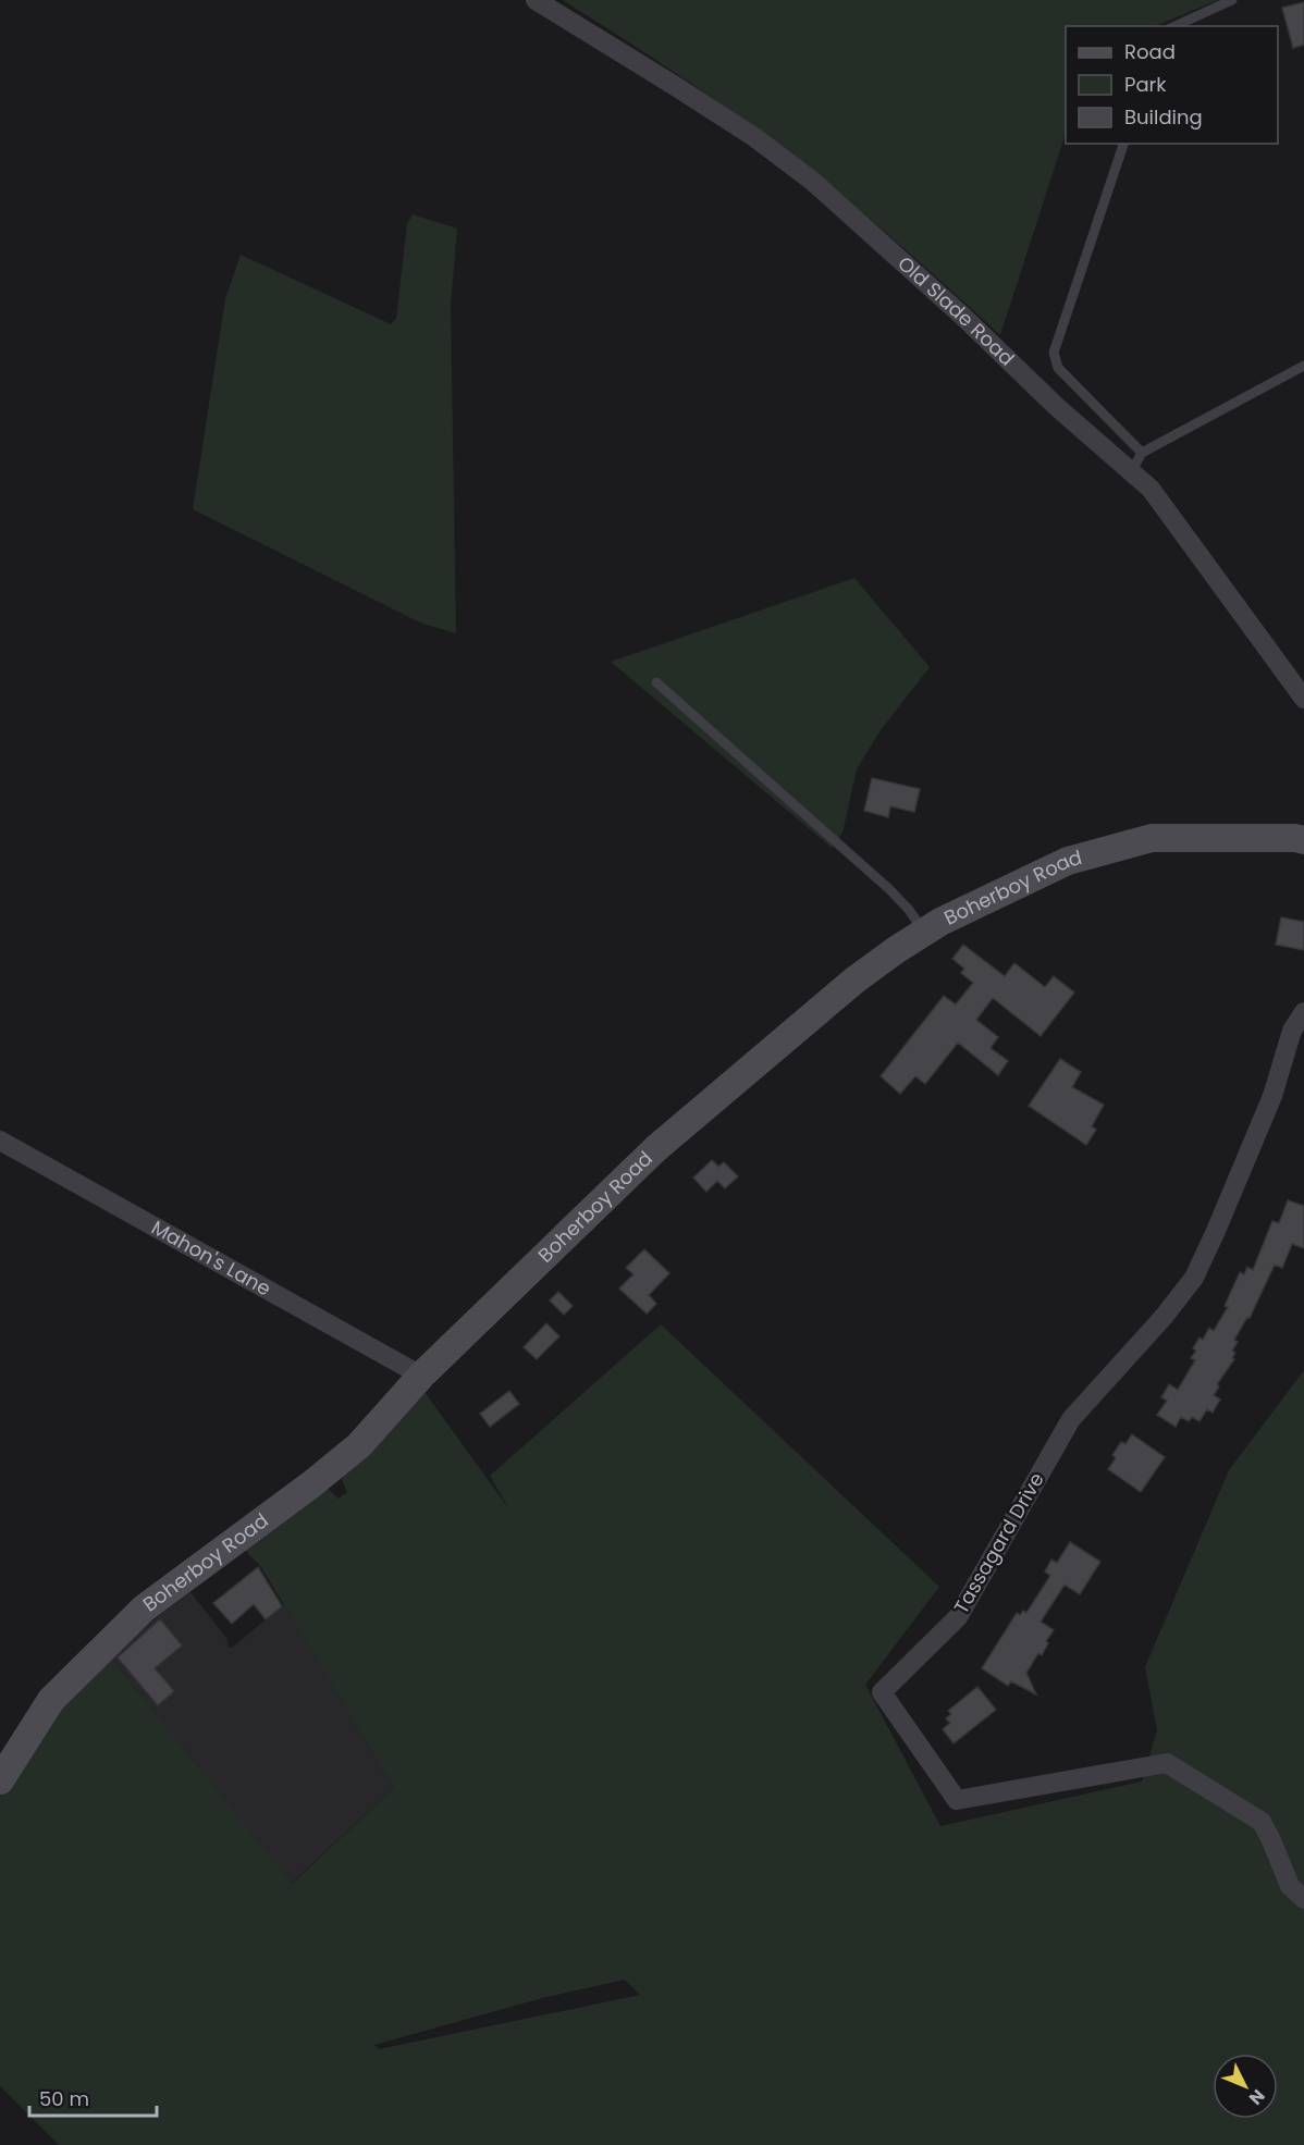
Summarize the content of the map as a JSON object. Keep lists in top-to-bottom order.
{
  "streets": {
    "street": [
      "Old Slade Road",
      "Boherboy Road",
      "Mahon's Lane",
      "Tassagard Drive"
    ]
  },
  "crossings": [
    ["Boherboy Road", "Mahon's Lane"]
  ],
  "legend": ["Road", "Park", "Building"],
  "scale_bar": "50 m",
  "north": "bottom right"
}
